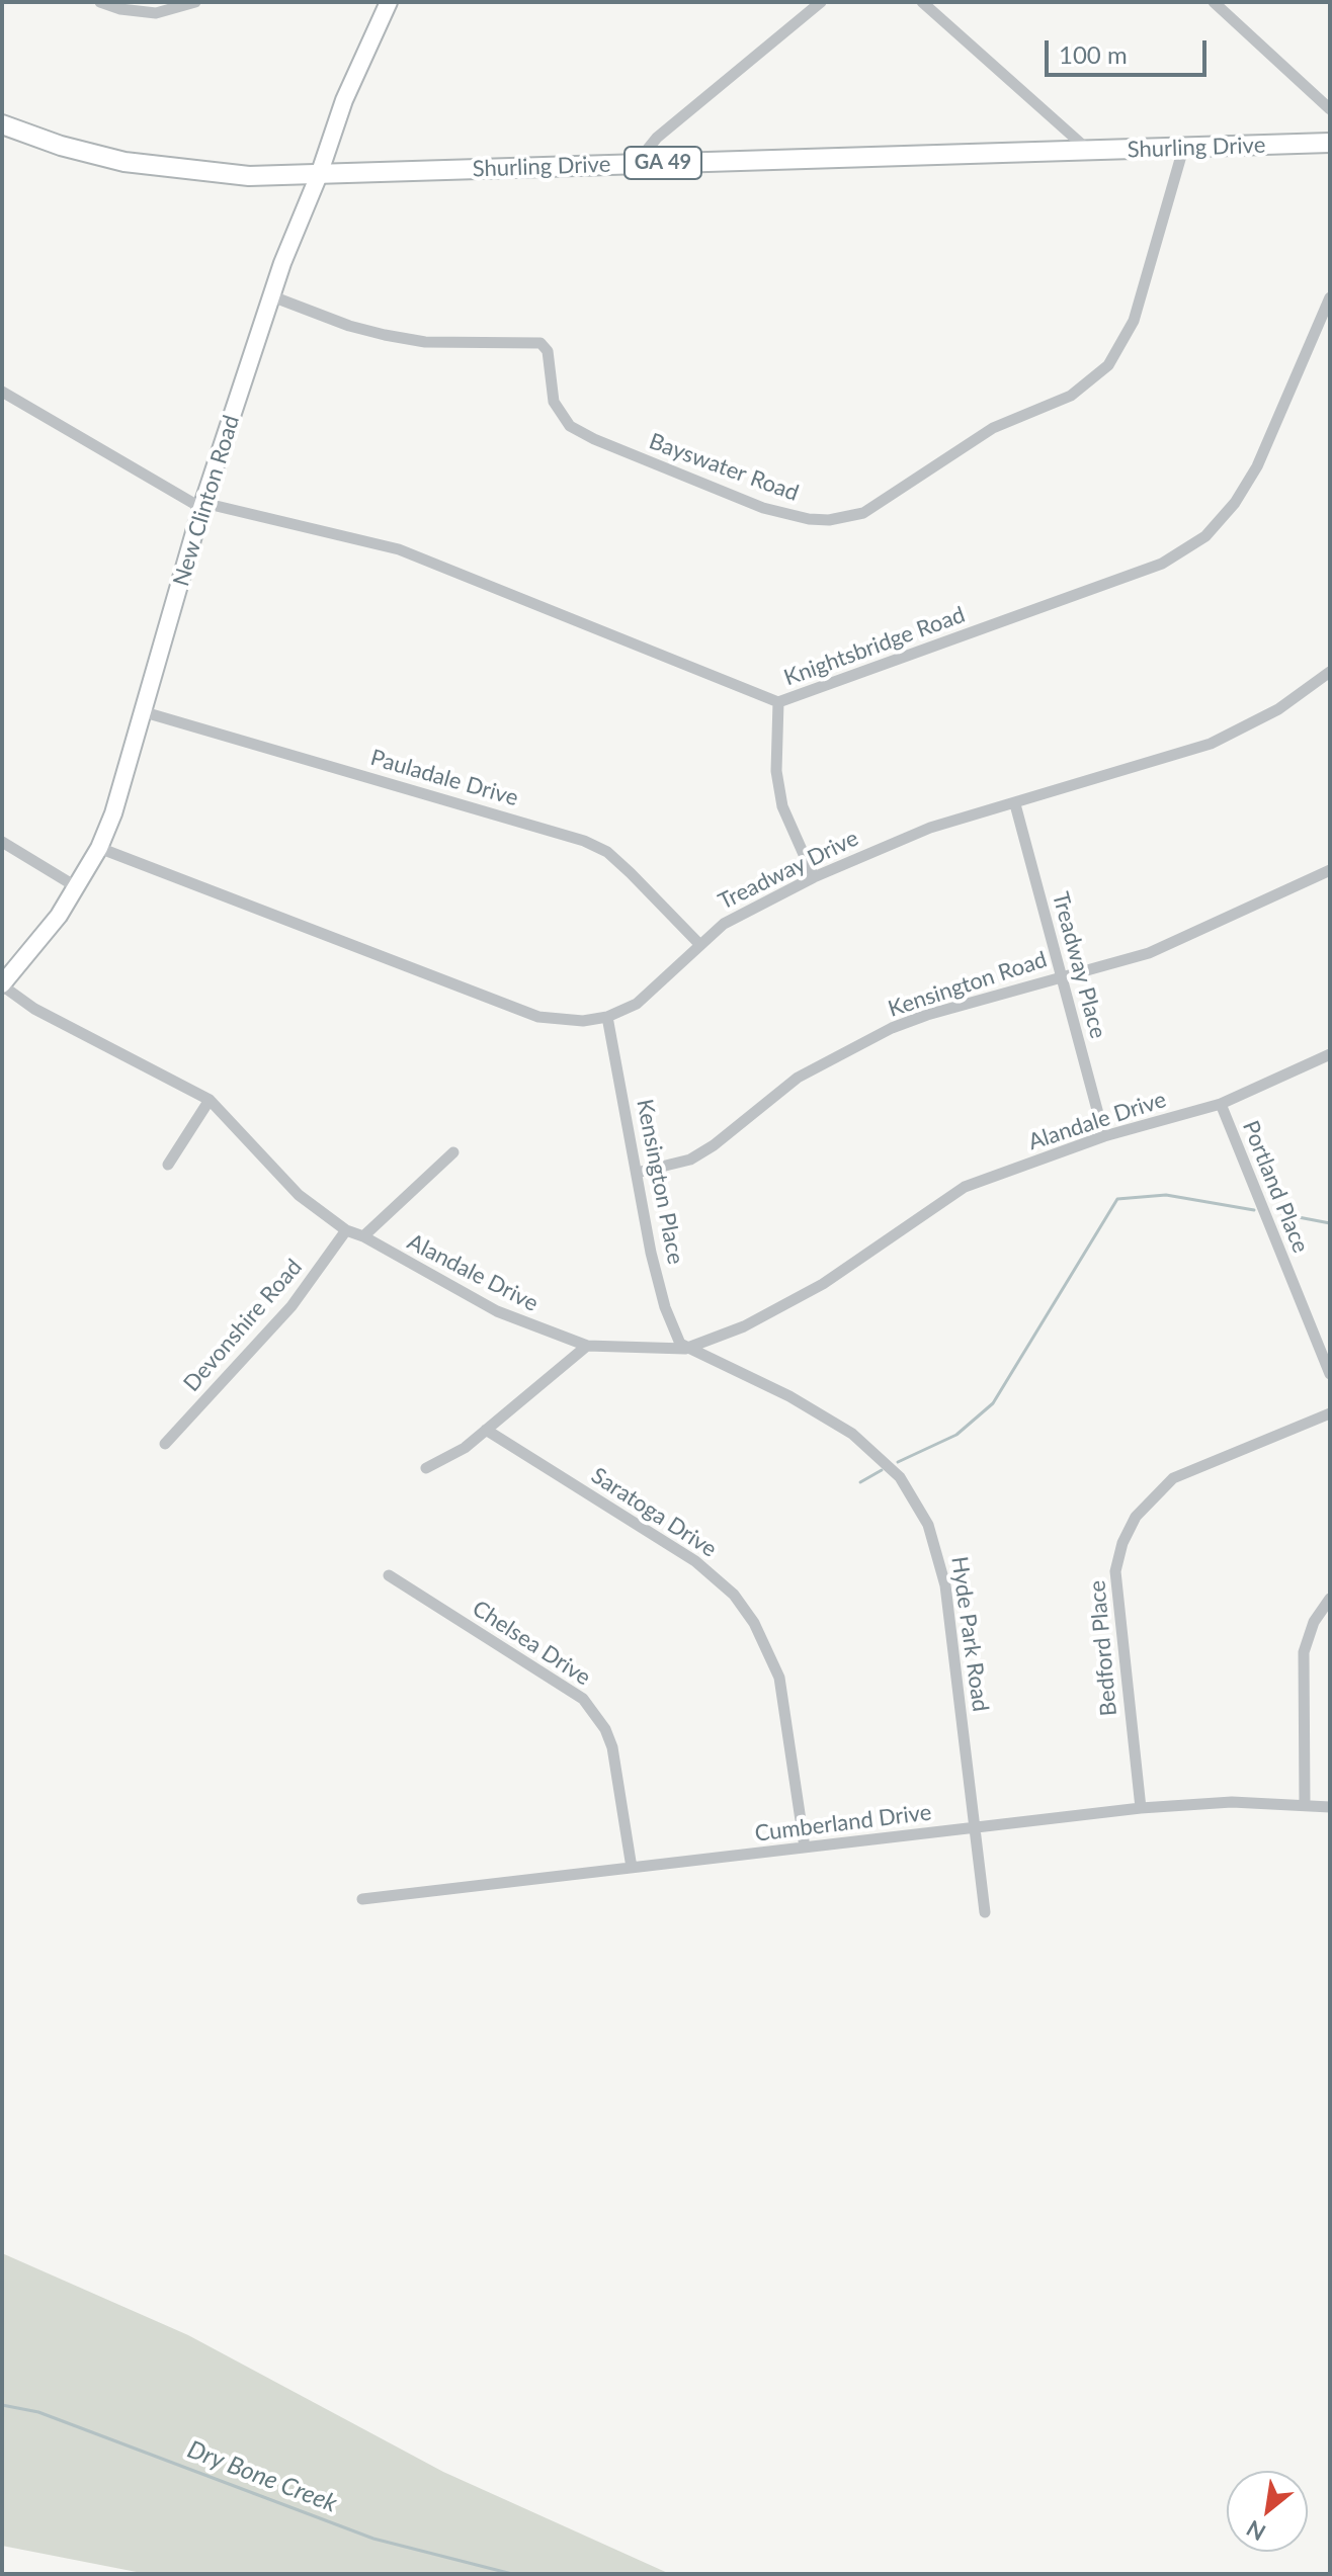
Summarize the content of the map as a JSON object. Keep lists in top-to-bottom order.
{
  "streets": {
    "main road": ["Shurling Drive", "GA 49"],
    "street": [
      "Bayswater Road",
      "New Clinton Road",
      "Knightsbridge Road",
      "Pauladale Drive",
      "Treadway Drive",
      "Treadway Place",
      "Kensington Road",
      "Alandale Drive",
      "Kensington Place",
      "Portland Place",
      "Devonshire Road",
      "Saratoga Drive",
      "Hyde Park Road",
      "Chelsea Drive",
      "Bedford Place",
      "Cumberland Drive"
    ]
  },
  "crossings": [
    ["Shurling Drive", "Bayswater Road"],
    ["Shurling Drive", "New Clinton Road"],
    ["Bayswater Road", "New Clinton Road"],
    ["New Clinton Road", "Knightsbridge Road"],
    ["New Clinton Road", "Pauladale Drive"],
    ["New Clinton Road", "Treadway Drive"],
    ["New Clinton Road", "Alandale Drive"],
    ["Pauladale Drive", "Treadway Drive"],
    ["Treadway Drive", "Treadway Place"],
    ["Treadway Drive", "Kensington Place"],
    ["Treadway Place", "Kensington Road"],
    ["Treadway Place", "Alandale Drive"],
    ["Kensington Road", "Kensington Place"],
    ["Alandale Drive", "Kensington Place"],
    ["Alandale Drive", "Portland Place"],
    ["Alandale Drive", "Devonshire Road"],
    ["Alandale Drive", "Hyde Park Road"],
    ["Kensington Place", "Hyde Park Road"],
    ["Saratoga Drive", "Cumberland Drive"],
    ["Hyde Park Road", "Cumberland Drive"],
    ["Chelsea Drive", "Cumberland Drive"],
    ["Bedford Place", "Cumberland Drive"]
  ],
  "water": ["Dry Bone Creek"],
  "scale_bar": "100 m",
  "north": "bottom left"
}
